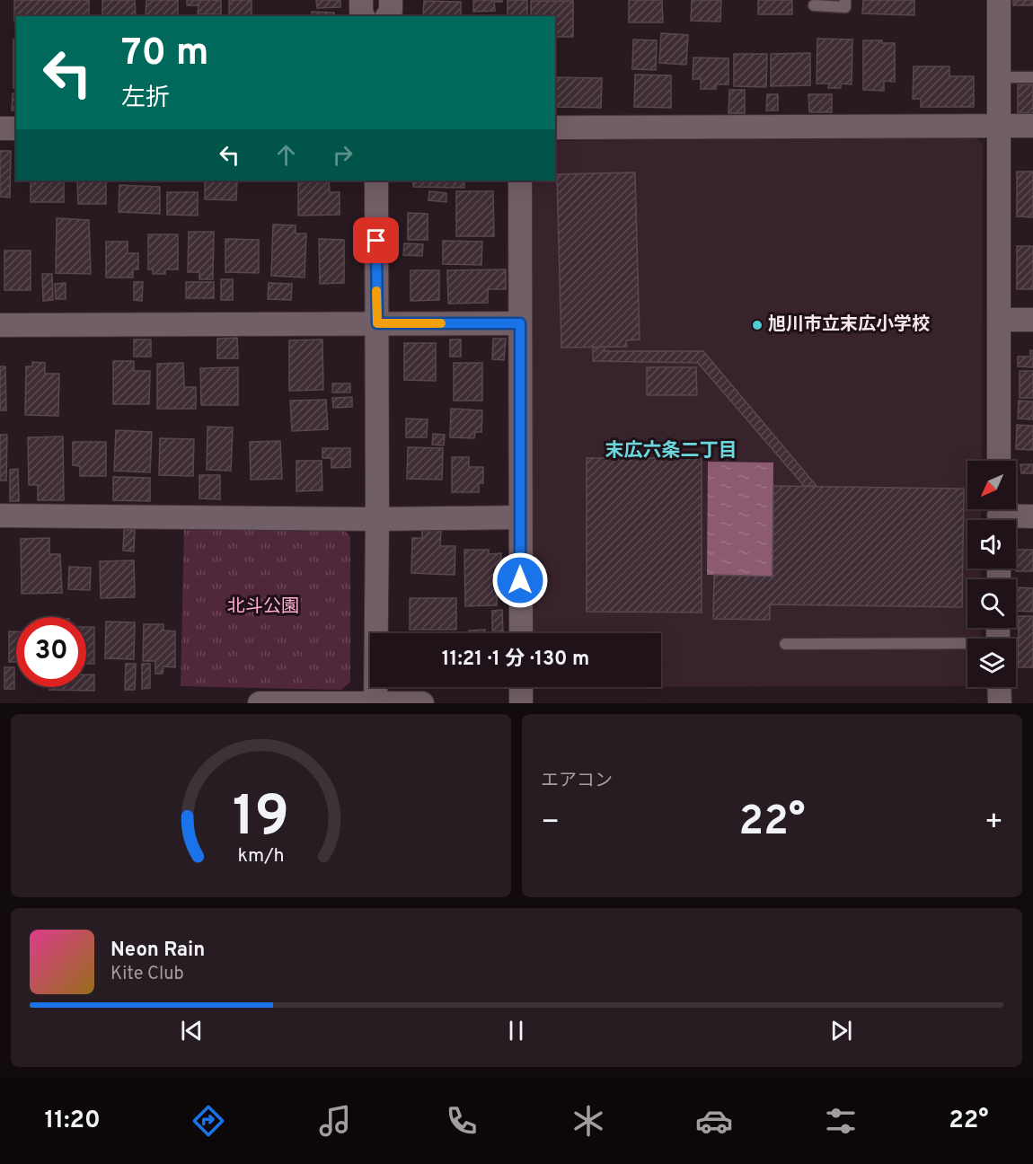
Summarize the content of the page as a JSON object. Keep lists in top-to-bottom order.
{
  "districts": ["末広六条二丁目"],
  "parks": ["北斗公園"],
  "places": ["旭川市立末広小学校"],
  "north": "bottom left",
  "page": {
    "turn": ["70 m", "左折"],
    "limit": "30",
    "trip": "11:21 · 1 分 · 130 m",
    "tile": "エアコン",
    "heat": ["−", "22°", "+"],
    "song": ["Neon Rain", "Kite Club"],
    "tabs": ["11:20", "22°"],
    "gauge": ["19", "km/h"]
  }
}
